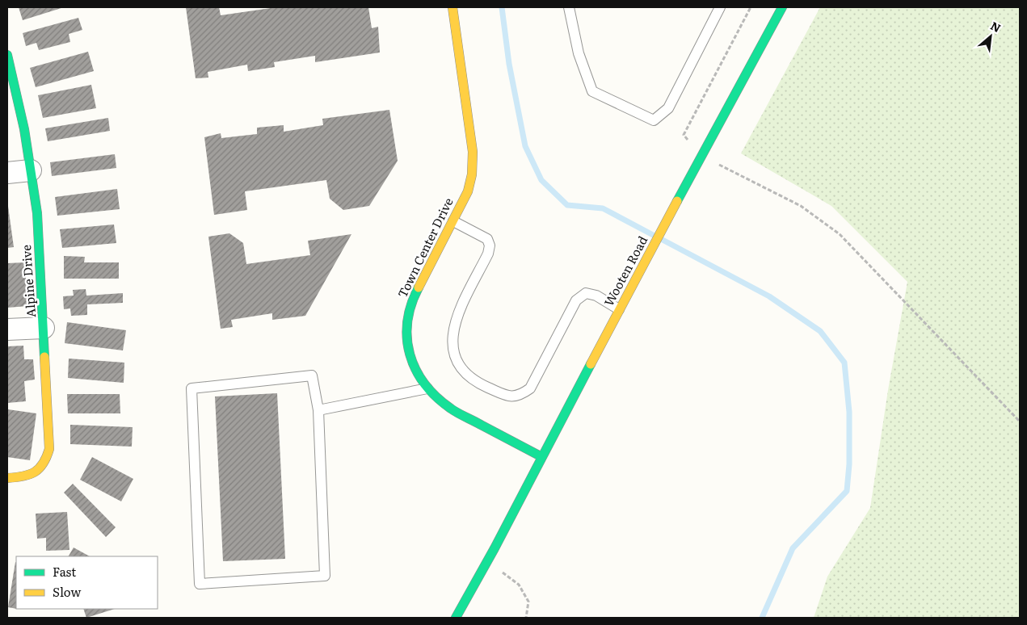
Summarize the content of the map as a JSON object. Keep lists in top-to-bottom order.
{
  "streets": {
    "street": ["Town Center Drive", "Wooten Road", "Alpine Drive"]
  },
  "crossings": [
    ["Town Center Drive", "Wooten Road"]
  ],
  "legend": ["Fast", "Slow"],
  "north": "top right"
}
